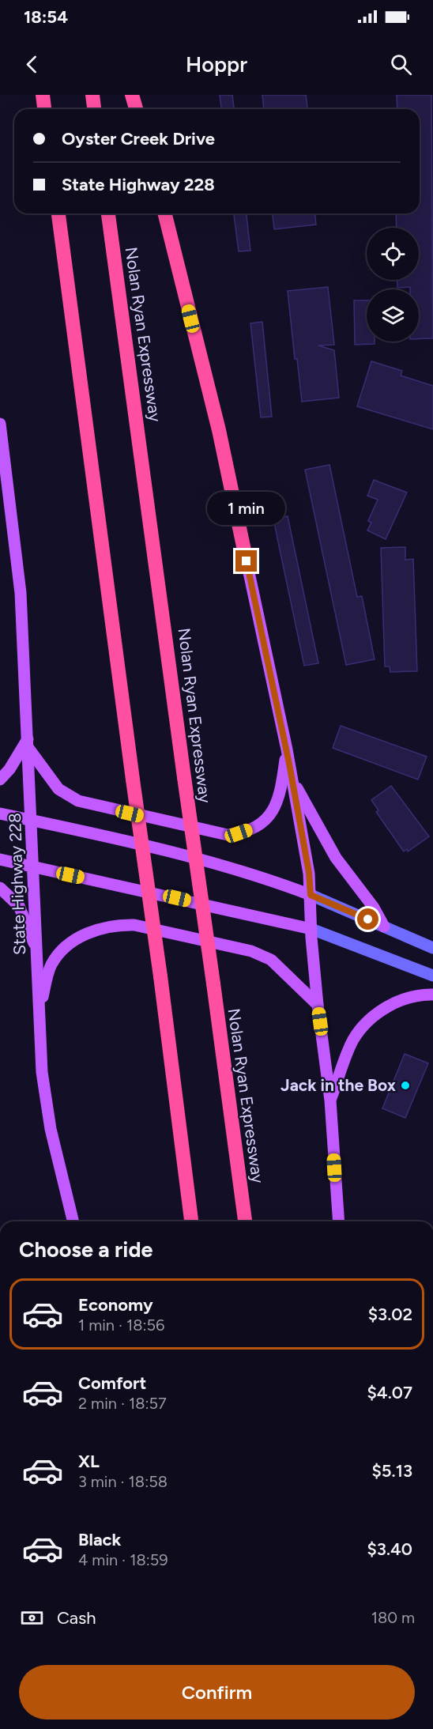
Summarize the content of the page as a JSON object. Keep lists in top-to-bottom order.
{
  "streets": {
    "highway": ["Nolan Ryan Expressway"],
    "main road": ["State Highway 228"]
  },
  "places": ["Jack in the Box"],
  "page": {
    "status": "18:54",
    "header": "Hoppr",
    "banner": ["Oyster Creek Drive", "State Highway 228"],
    "bubble": "1 min",
    "heading": "Choose a ride",
    "list": [
      {
        "name": "Economy",
        "note": "1 min · 18:56",
        "value": "$3.02"
      },
      {
        "name": "Comfort",
        "note": "2 min · 18:57",
        "value": "$4.07"
      },
      {
        "name": "XL",
        "note": "3 min · 18:58",
        "value": "$5.13"
      },
      {
        "name": "Black",
        "note": "4 min · 18:59",
        "value": "$3.40"
      }
    ],
    "pay": ["Cash", "180 m"],
    "buttons": "Confirm"
  }
}
